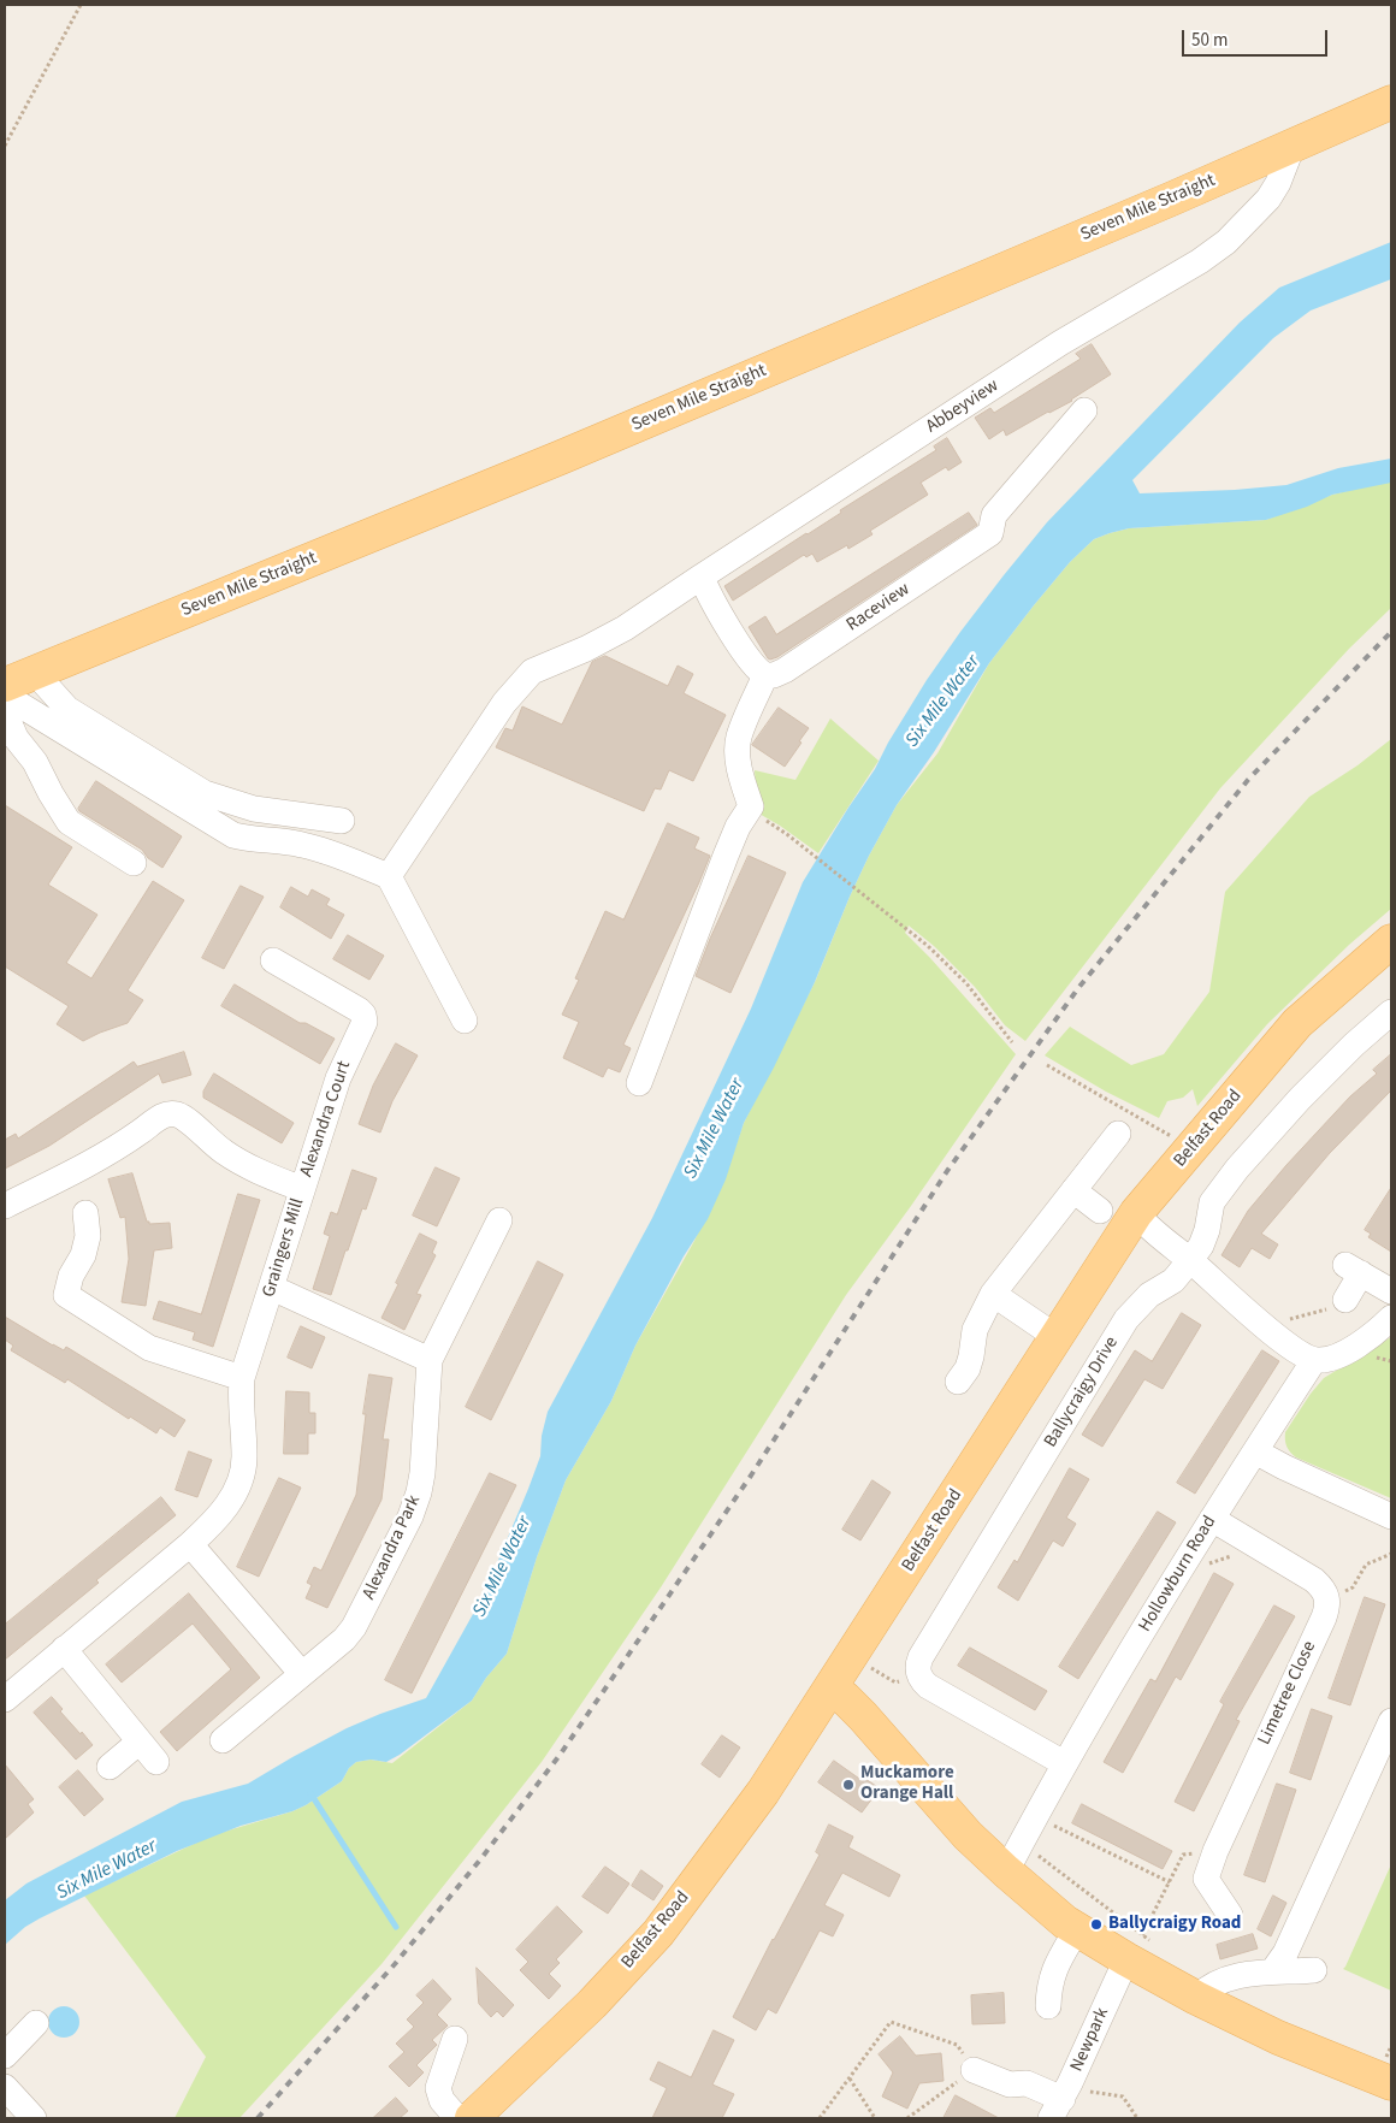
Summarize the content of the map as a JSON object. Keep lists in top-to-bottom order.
{
  "streets": {
    "main road": ["Seven Mile Straight", "Belfast Road"],
    "street": [
      "Abbeyview",
      "Raceview",
      "Alexandra Court",
      "Graingers Mill",
      "Ballycraigy Drive",
      "Alexandra Park",
      "Hollowburn Road",
      "Limetree Close",
      "Newpark"
    ]
  },
  "crossings": [
    ["Seven Mile Straight", "Abbeyview"],
    ["Alexandra Court", "Graingers Mill"]
  ],
  "water": ["Six Mile Water"],
  "places": ["Muckamore Orange Hall", "Ballycraigy Road"],
  "scale_bar": "50 m"
}
